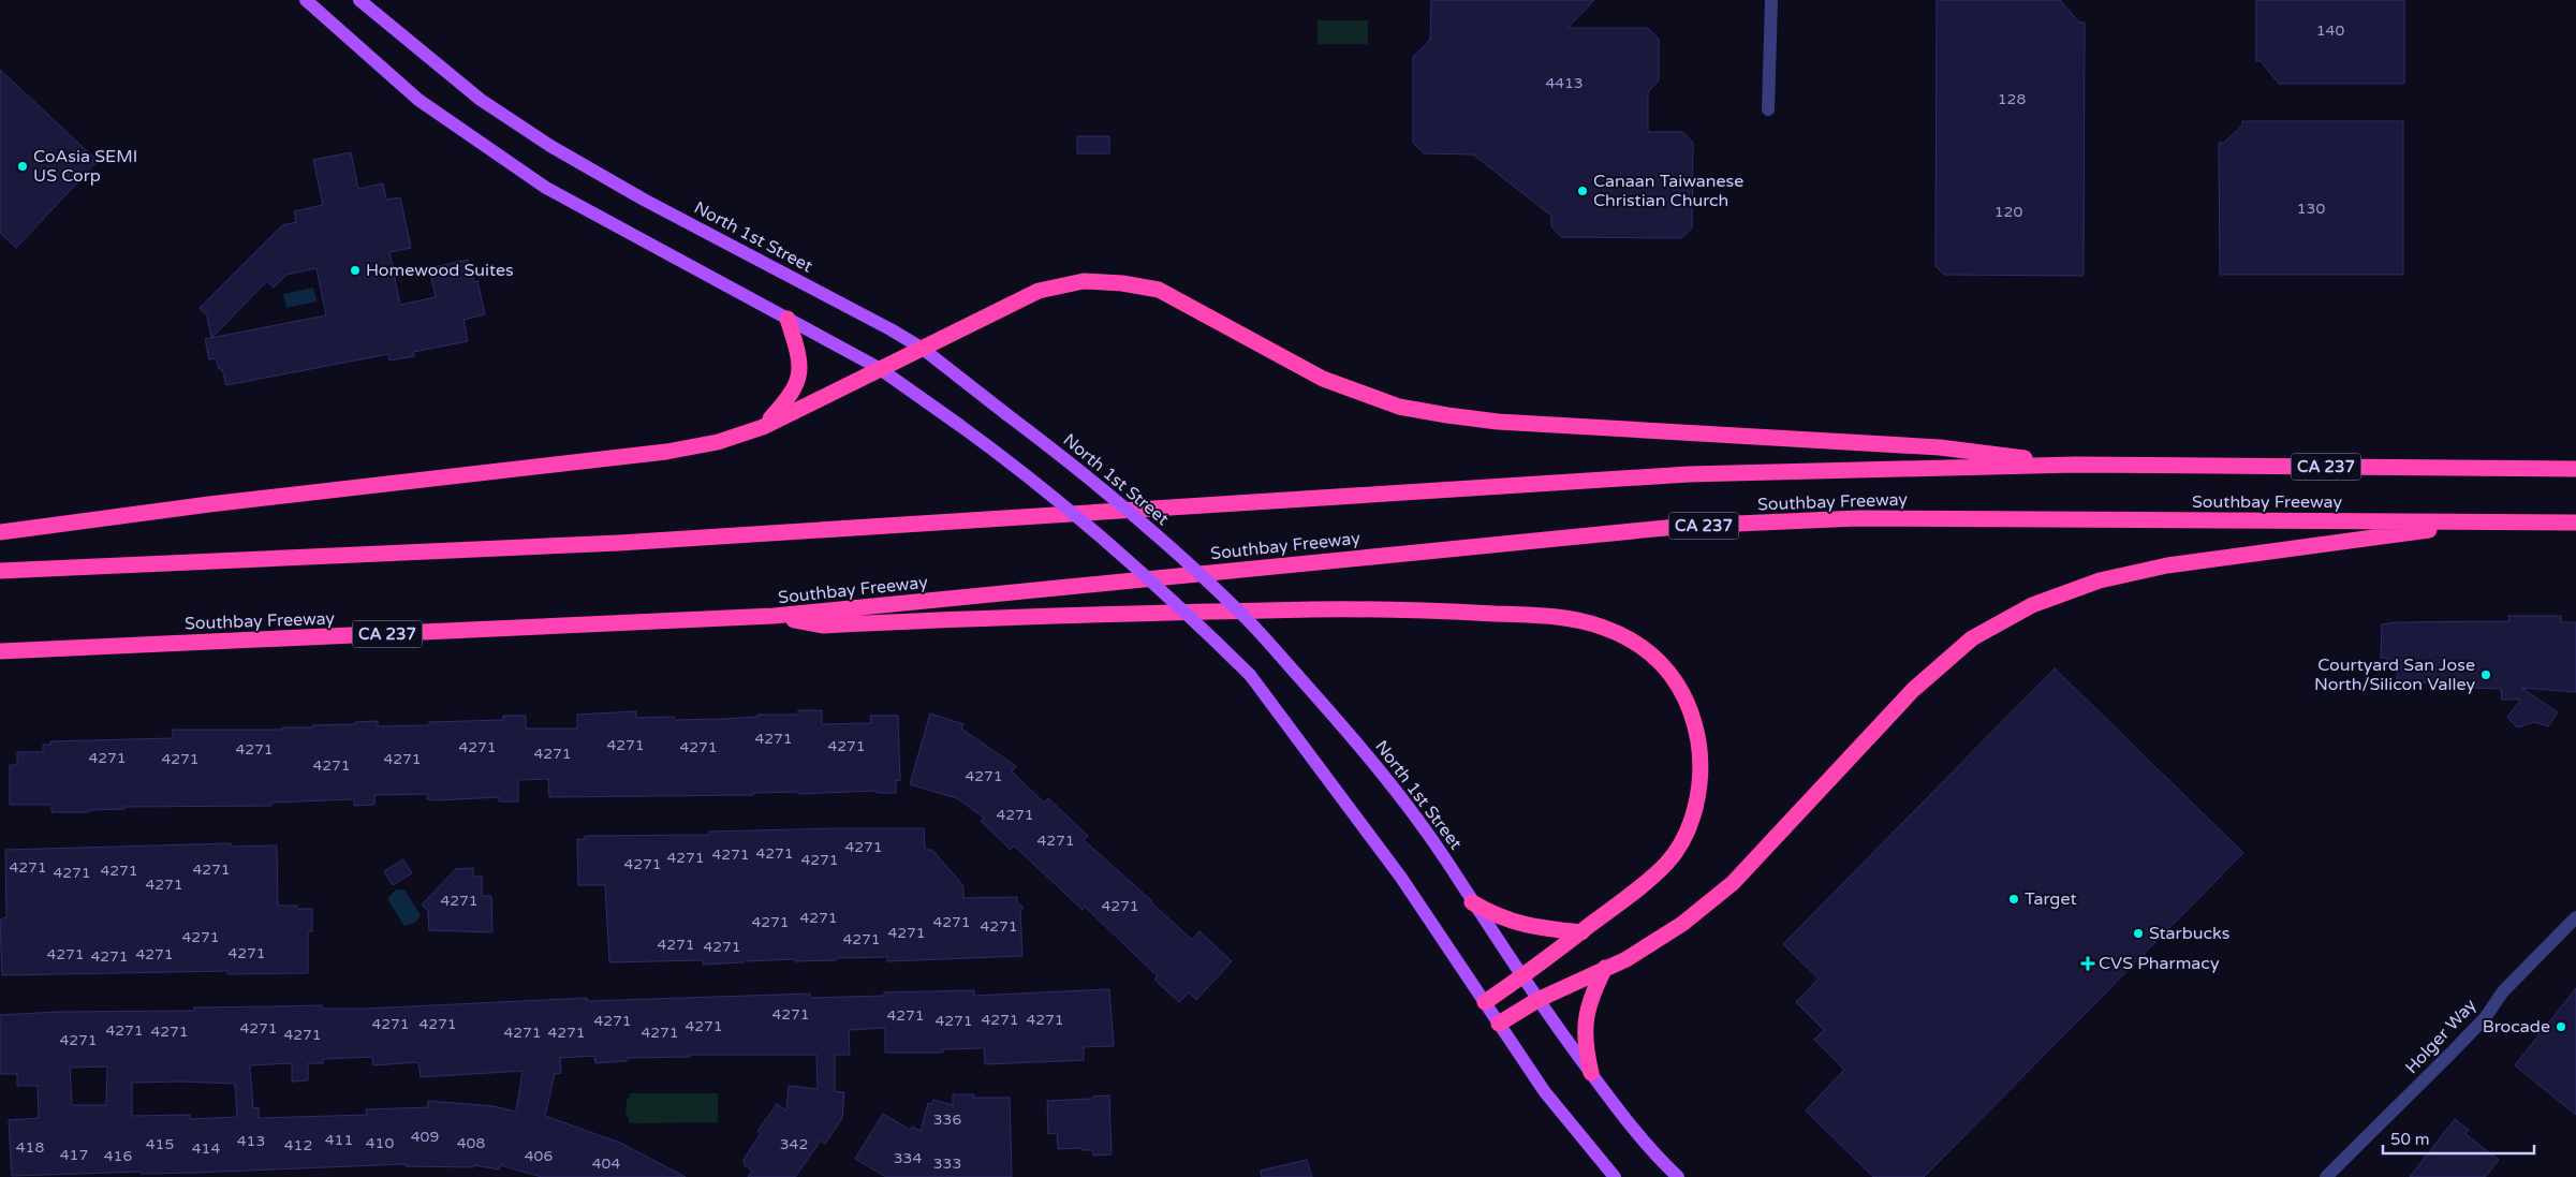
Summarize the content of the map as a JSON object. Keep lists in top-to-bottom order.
{
  "streets": {
    "highway": ["CA 237", "Southbay Freeway"],
    "main road": ["North 1st Street"],
    "street": ["Holger Way"]
  },
  "places": {
    "other": [
      "CoAsia SEMI US Corp",
      "Canaan Taiwanese Christian Church",
      "Homewood Suites",
      "Courtyard San Jose North/Silicon Valley",
      "Target",
      "Starbucks",
      "Brocade"
    ],
    "health": ["CVS Pharmacy"]
  },
  "house_numbers": [
    "140",
    "4413",
    "128",
    "130",
    "120",
    "4271",
    "4271",
    "4271",
    "4271",
    "4271",
    "4271",
    "4271",
    "4271",
    "4271",
    "4271",
    "4271",
    "4271",
    "4271",
    "4271",
    "4271",
    "4271",
    "4271",
    "4271",
    "4271",
    "4271",
    "4271",
    "4271",
    "4271",
    "4271",
    "4271",
    "4271",
    "4271",
    "4271",
    "4271",
    "4271",
    "4271",
    "4271",
    "4271",
    "4271",
    "4271",
    "4271",
    "4271",
    "4271",
    "4271",
    "4271",
    "4271",
    "4271",
    "4271",
    "4271",
    "4271",
    "4271",
    "4271",
    "4271",
    "4271",
    "4271",
    "4271",
    "4271",
    "4271",
    "4271",
    "4271",
    "4271",
    "4271",
    "336",
    "409",
    "411",
    "413",
    "410",
    "408",
    "415",
    "342",
    "412",
    "418",
    "414",
    "417",
    "416",
    "406",
    "334",
    "404",
    "333"
  ],
  "scale_bar": "50 m"
}
